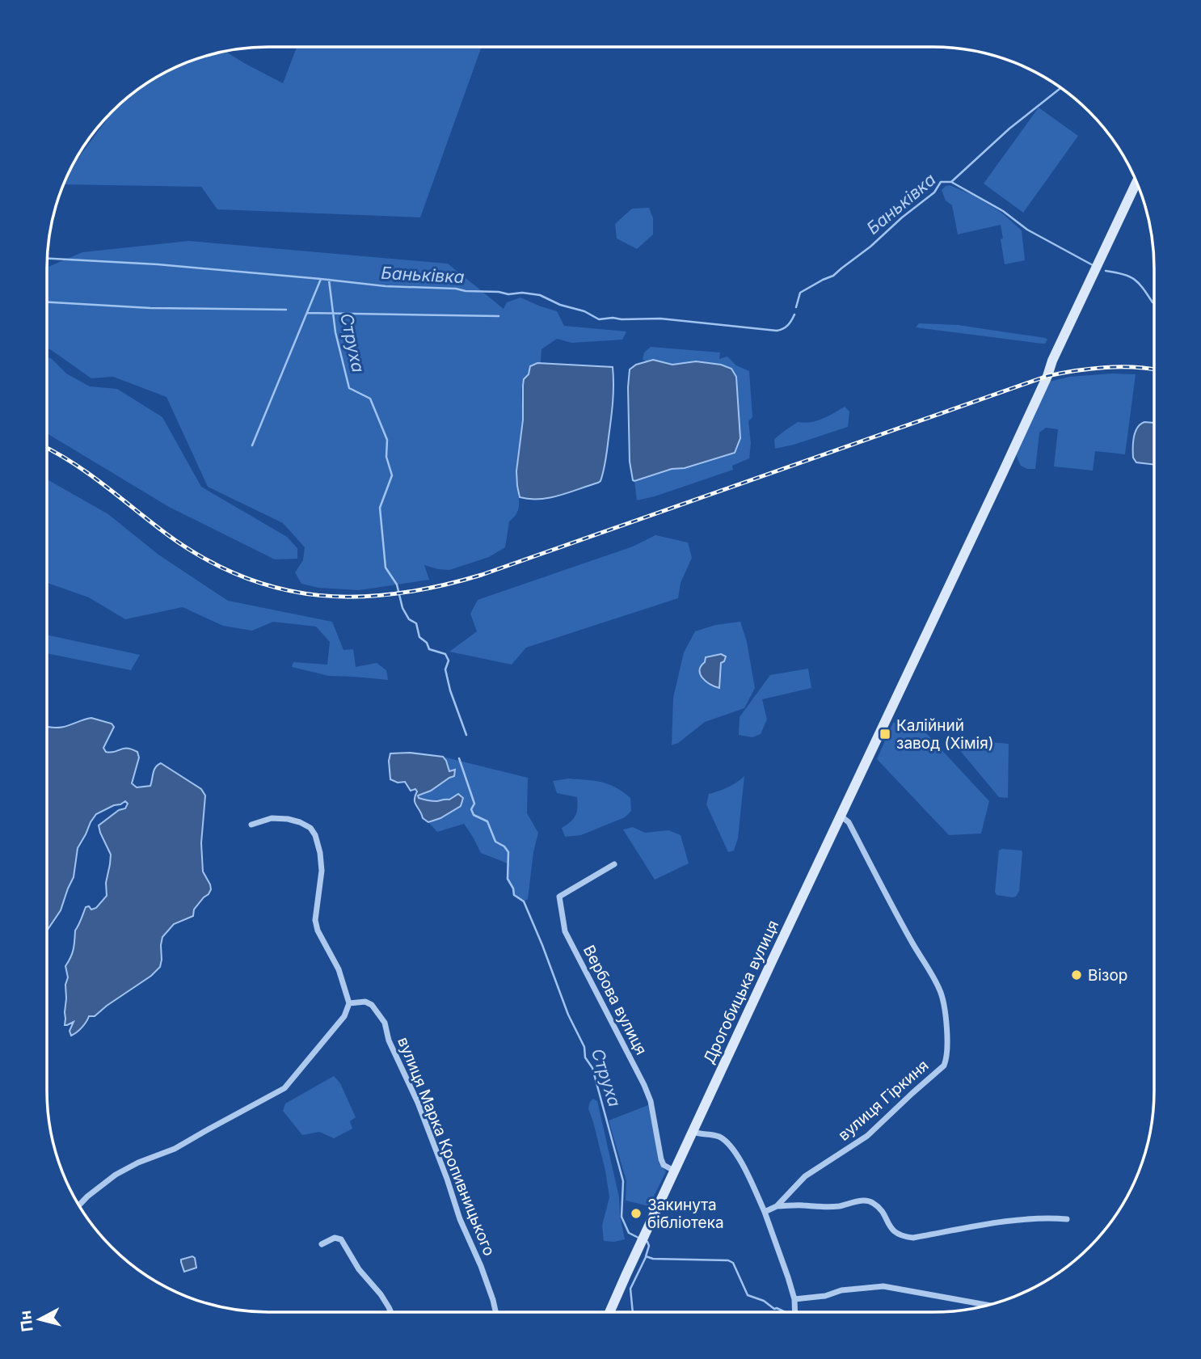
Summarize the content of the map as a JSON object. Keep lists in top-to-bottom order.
{
  "streets": {
    "street": [
      "Дрогобицька вулиця",
      "Вербова вулиця",
      "вулиця Гіркиня",
      "вулиця Марка Кропивницького"
    ]
  },
  "crossings": [
    ["Дрогобицька вулиця", "Вербова вулиця"],
    ["Дрогобицька вулиця", "вулиця Гіркиня"]
  ],
  "water": ["Баньківка", "Струха"],
  "places": {
    "transit": ["Калійний завод (Хімія)"],
    "other": ["Візор", "Закинута бібліотека"]
  },
  "north": "left"
}
